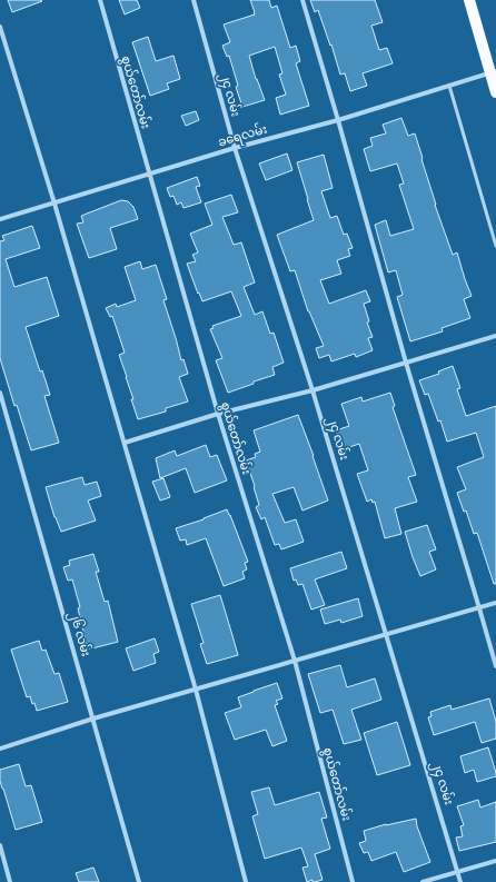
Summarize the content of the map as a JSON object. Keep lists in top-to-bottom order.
{
  "streets": {
    "street": [
      "စွယ်တော်လမ်း",
      "၂၄ လမ်း",
      "ခရေလမ်း",
      "၂၆ လမ်း"
    ]
  },
  "crossings": [
    ["စွယ်တော်လမ်း", "ခရေလမ်း"],
    ["၂၄ လမ်း", "ခရေလမ်း"]
  ]
}
